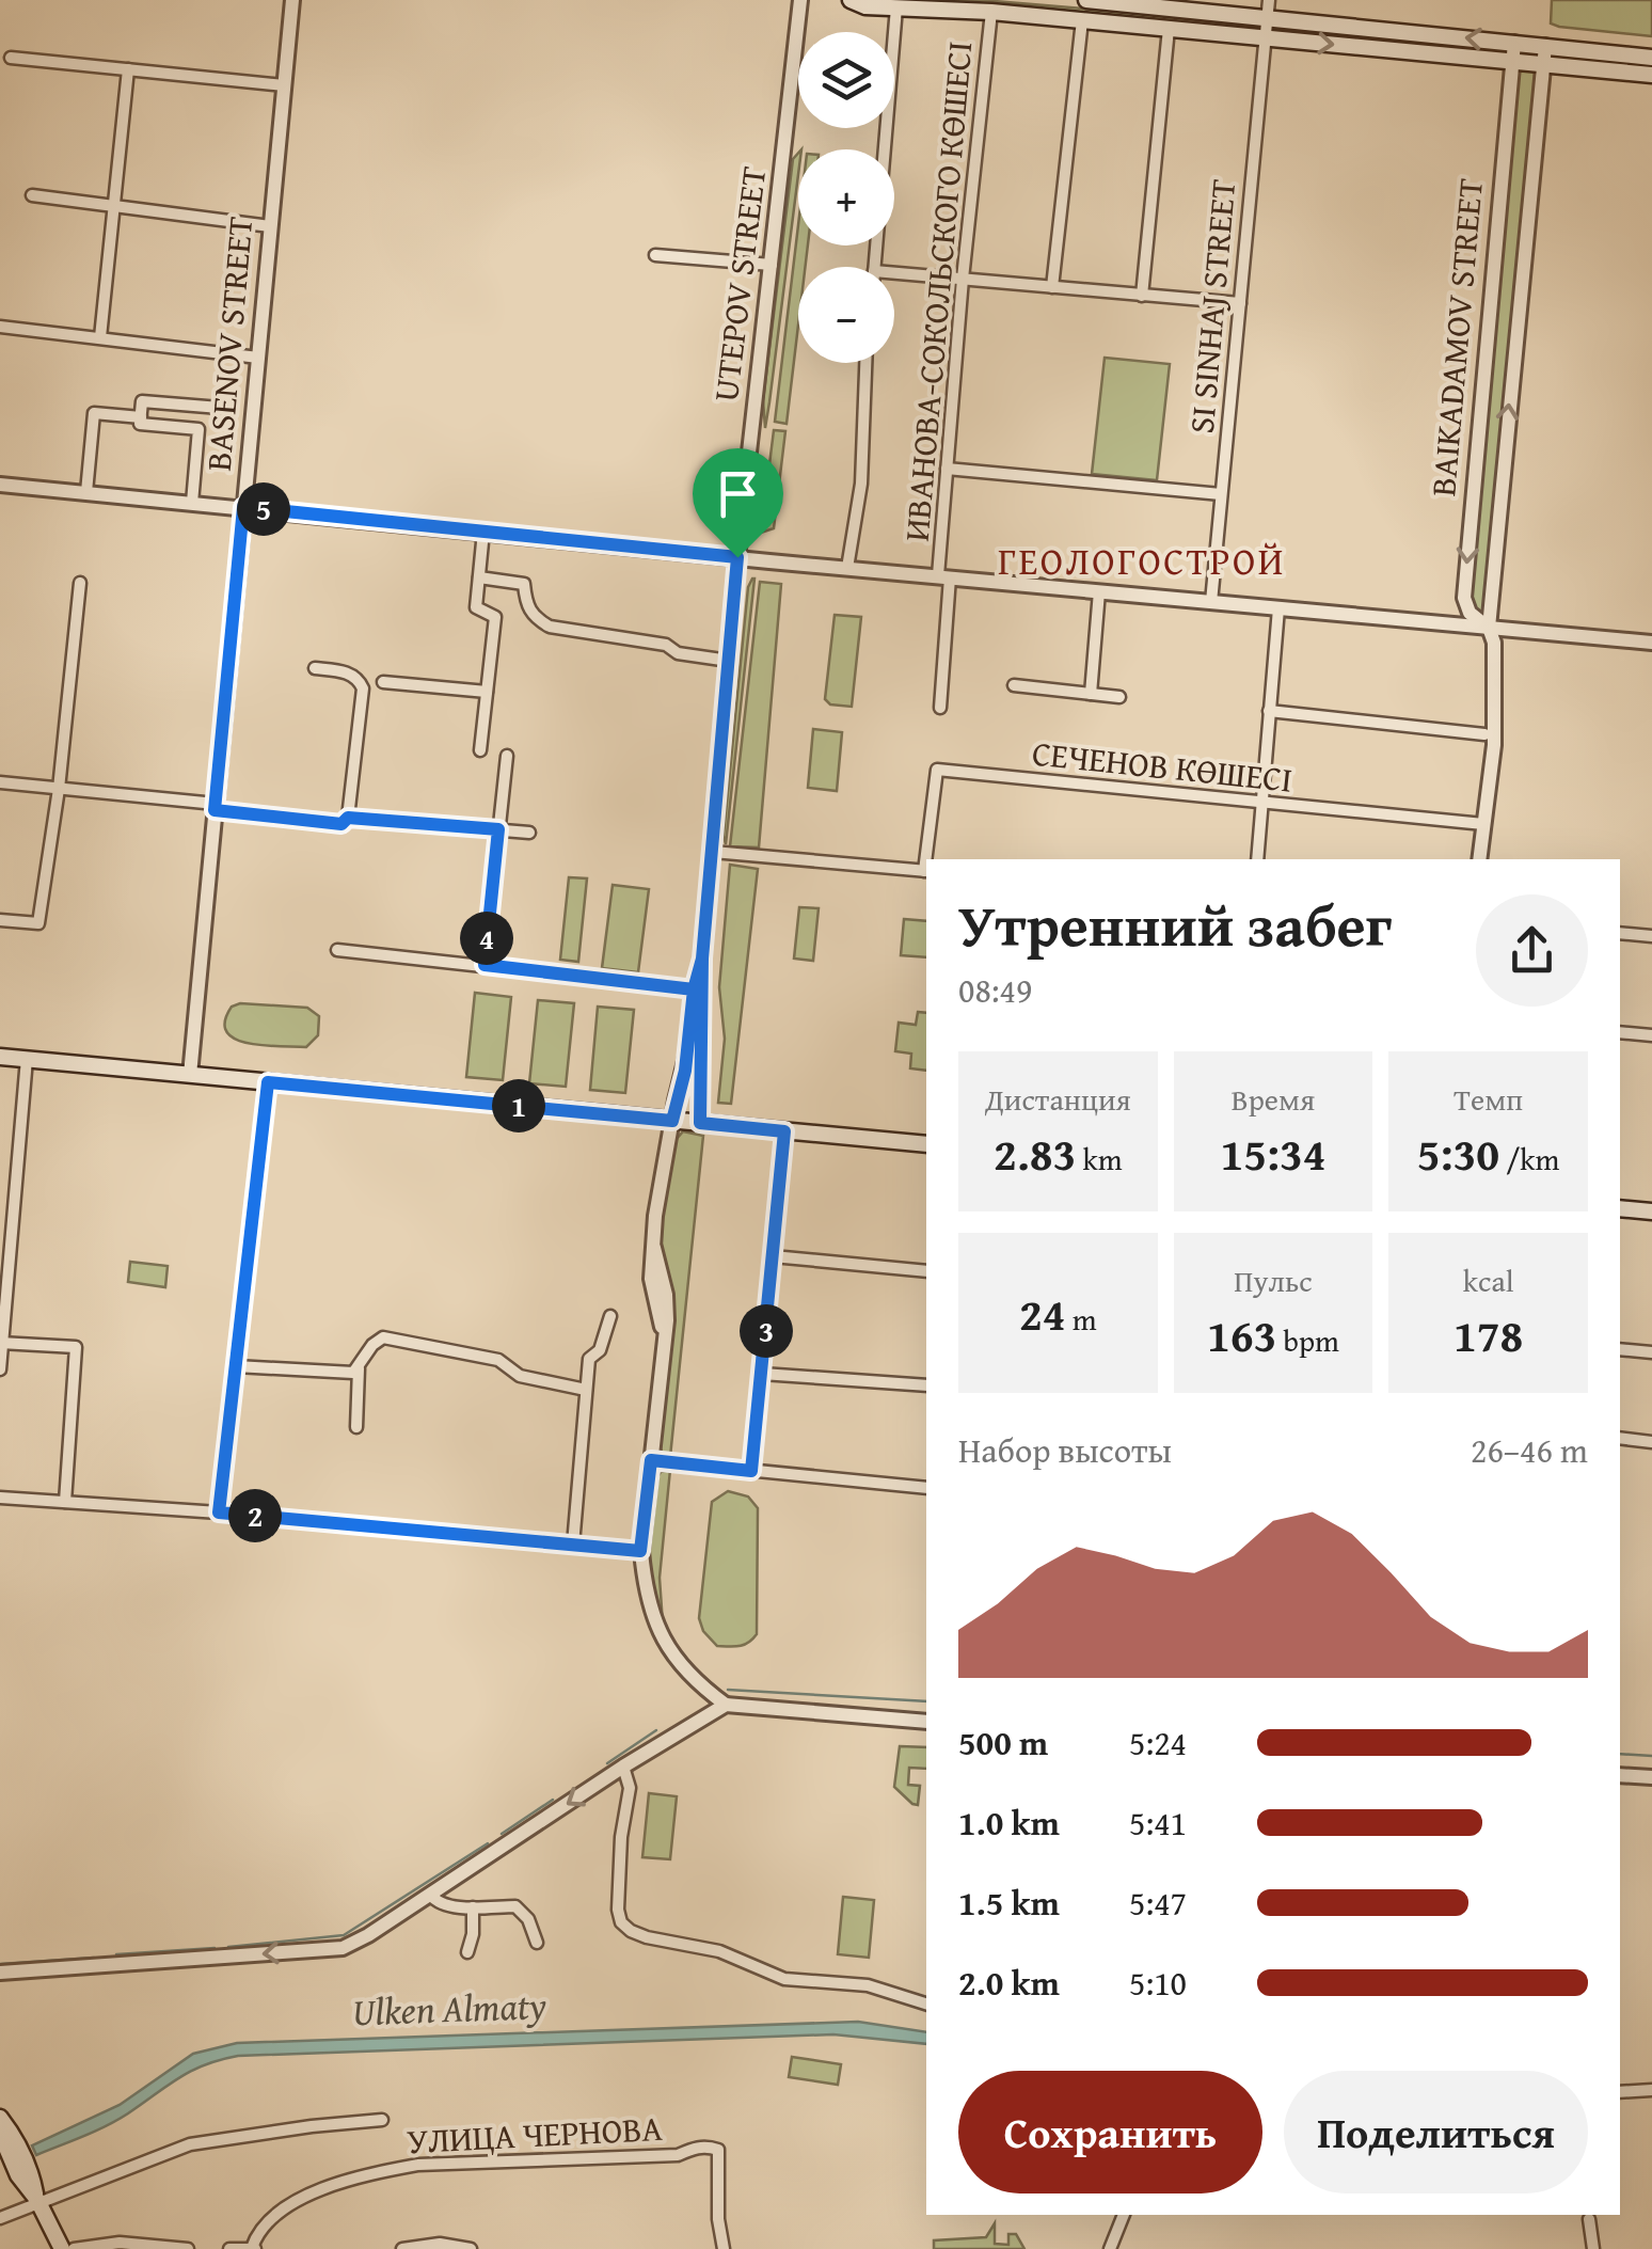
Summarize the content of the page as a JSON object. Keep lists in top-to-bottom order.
{
  "streets": {
    "street": [
      "UTEPOV STREET",
      "ИВАНОВА-СОКОЛЬСКОГО КӨШЕСІ",
      "SI SINHAJ STREET",
      "BAIKADAMOV STREET",
      "BASENOV STREET",
      "СЕЧЕНОВ КӨШЕСІ",
      "УЛИЦА ЧЕРНОВА"
    ]
  },
  "crossings": [
    ["BAIKADAMOV STREET", "СЕЧЕНОВ КӨШЕСІ"]
  ],
  "districts": ["ГЕОЛОГОСТРОЙ"],
  "water": ["Ulken Almaty"],
  "page": {
    "map_buttons": ["+", "−"],
    "pins": [
      "5",
      "4",
      "1",
      "3",
      "2"
    ],
    "heading": ["Утренний забег", "08:49"],
    "stats": [
      ["Дистанция", "2.83 km"],
      ["Время", "15:34"],
      ["Темп", "5:30 /km"],
      ["24 m"],
      ["Пульс", "163 bpm"],
      ["kcal", "178"]
    ],
    "chart": ["Набор высоты", "26–46 m"],
    "list": [
      {
        "name": "500 m",
        "note": "5:24"
      },
      {
        "name": "1.0 km",
        "note": "5:41"
      },
      {
        "name": "1.5 km",
        "note": "5:47"
      },
      {
        "name": "2.0 km",
        "note": "5:10"
      }
    ],
    "buttons": ["Сохранить", "Поделиться"]
  }
}
